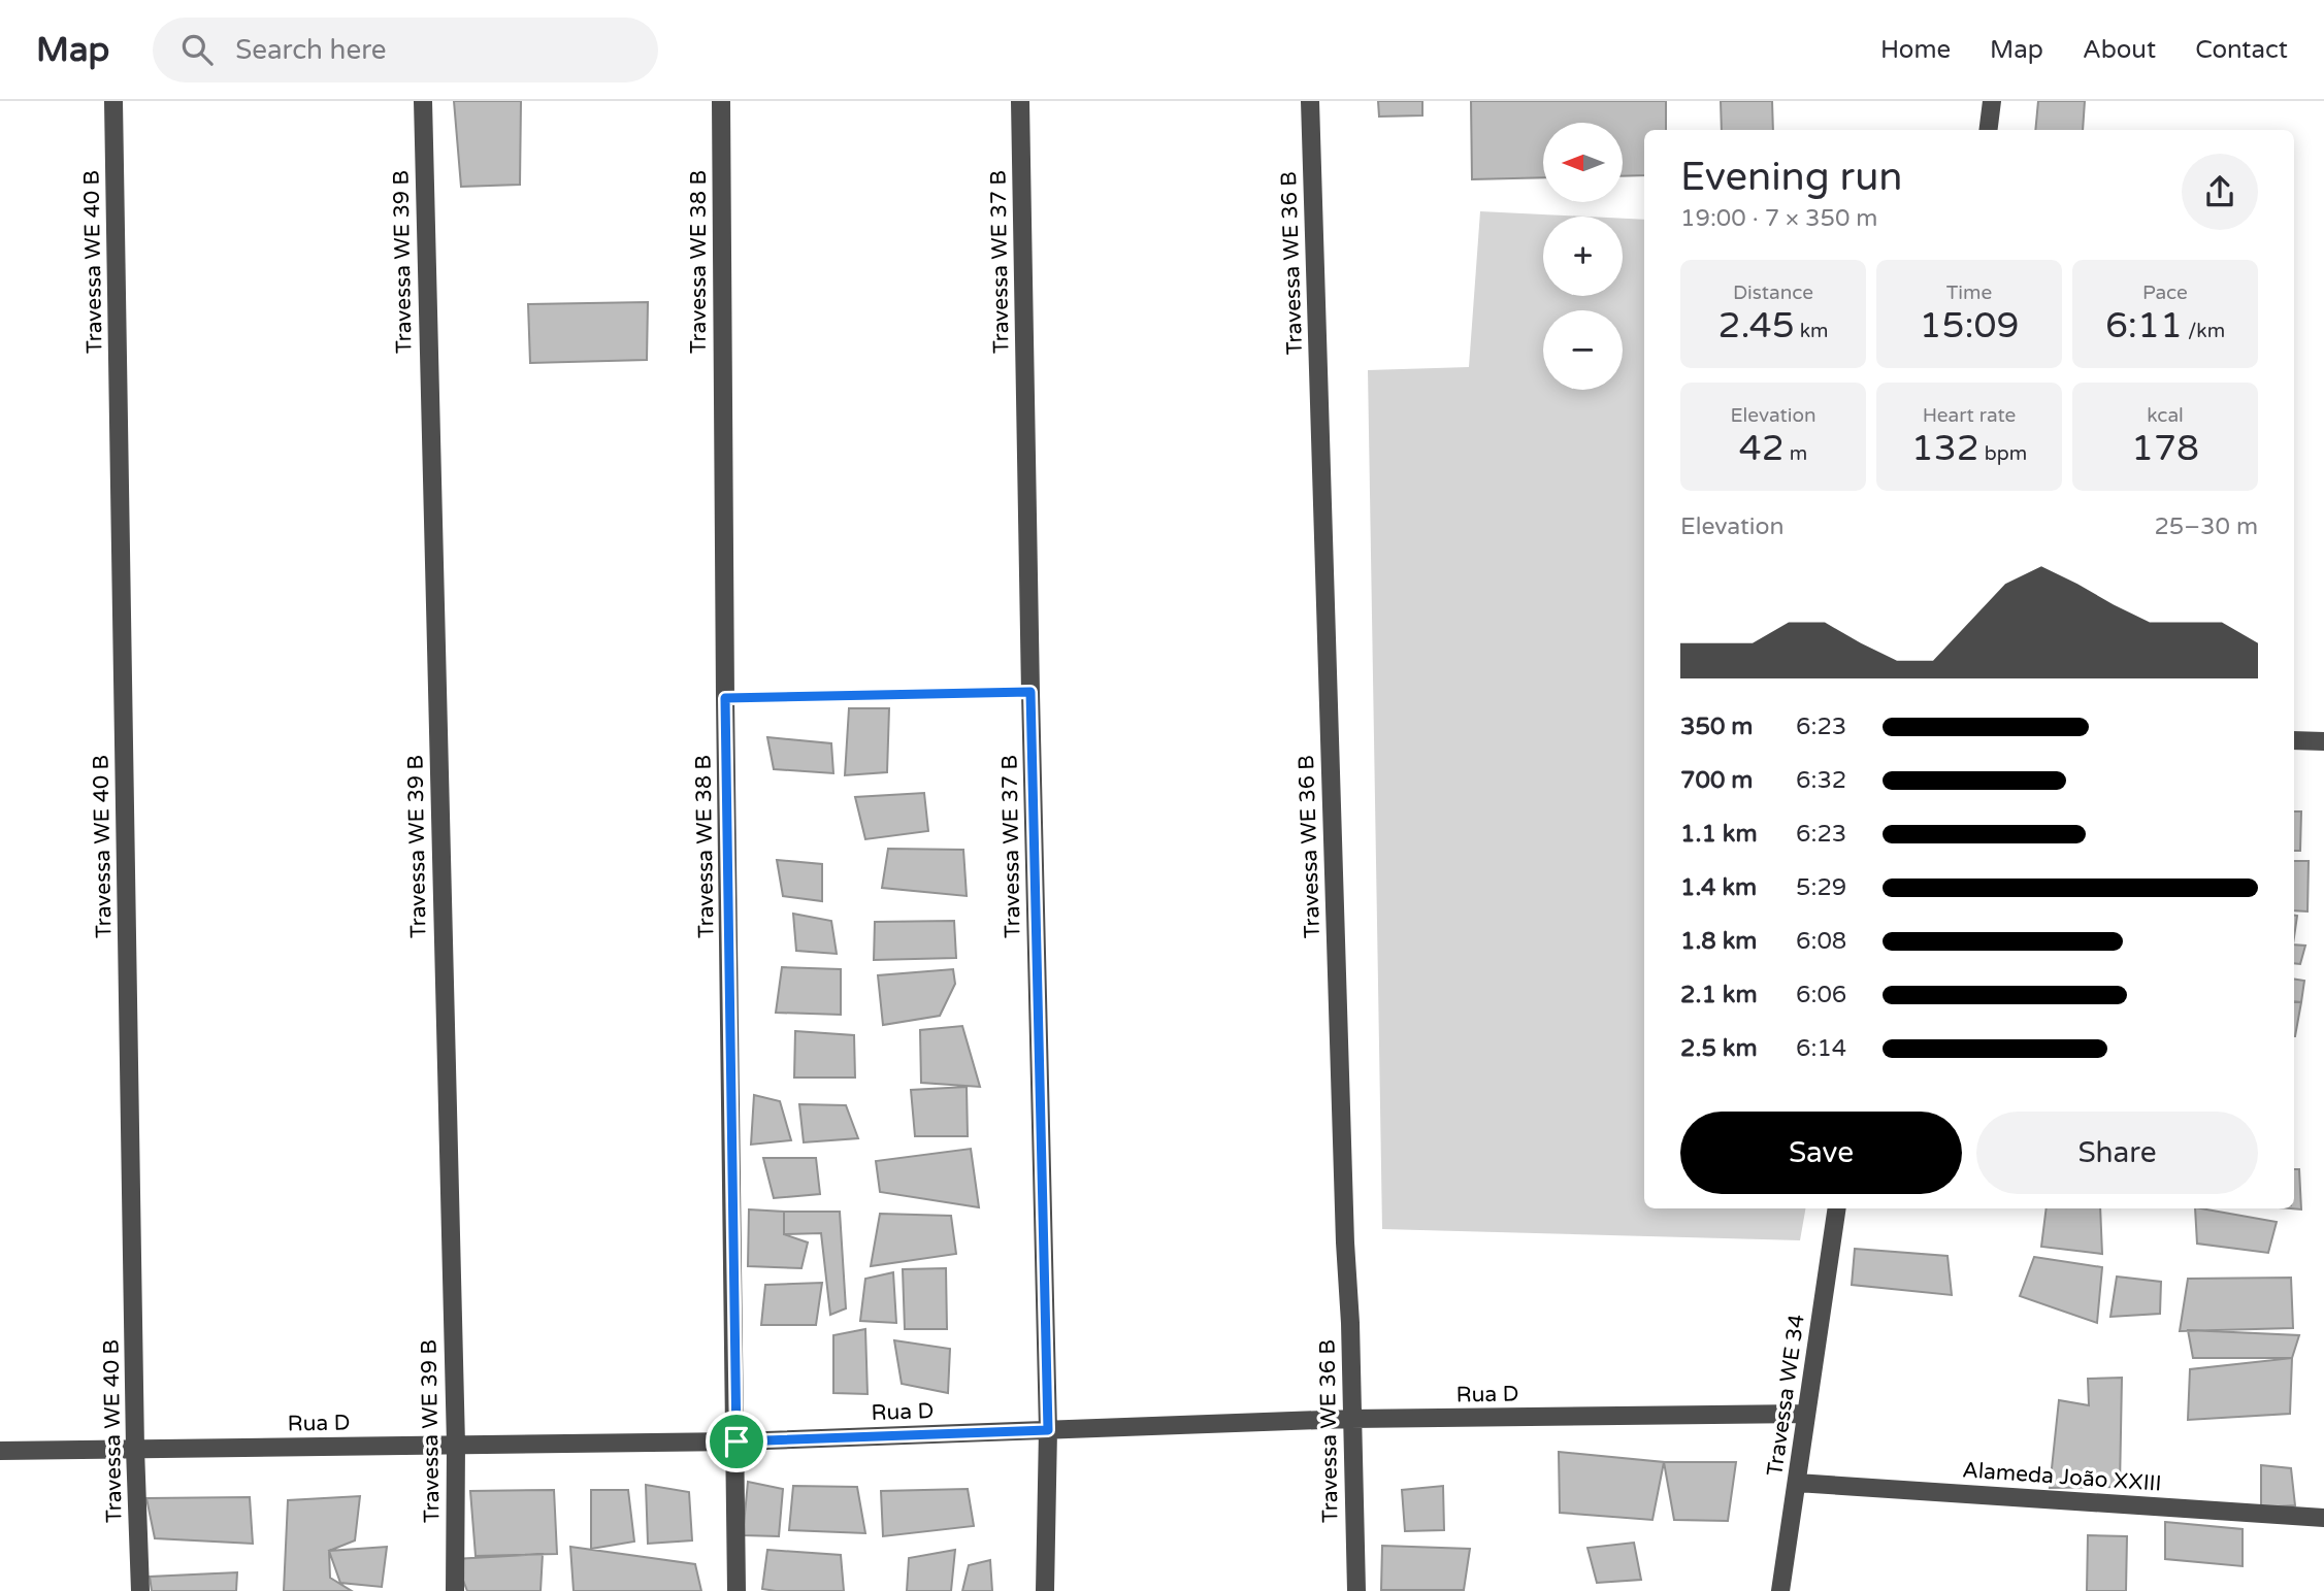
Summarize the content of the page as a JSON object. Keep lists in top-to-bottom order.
{
  "streets": {
    "street": [
      "Travessa WE 40 B",
      "Travessa WE 39 B",
      "Travessa WE 38 B",
      "Travessa WE 37 B",
      "Travessa WE 36 B",
      "Rua D",
      "Travessa WE 34",
      "Alameda João XXIII"
    ]
  },
  "crossings": [
    ["Travessa WE 40 B", "Rua D"],
    ["Travessa WE 39 B", "Rua D"],
    ["Travessa WE 38 B", "Rua D"],
    ["Travessa WE 37 B", "Rua D"],
    ["Travessa WE 36 B", "Rua D"],
    ["Rua D", "Travessa WE 34"],
    ["Travessa WE 34", "Alameda João XXIII"]
  ],
  "north": "left",
  "page": {
    "header": "Map",
    "search": "Search here",
    "nav": [
      "Home",
      "Map",
      "About",
      "Contact"
    ],
    "map_buttons": ["+", "−"],
    "heading": ["Evening run", "19:00 · 7 × 350 m"],
    "stats": [
      ["Distance", "2.45 km"],
      ["Time", "15:09"],
      ["Pace", "6:11 /km"],
      ["Elevation", "42 m"],
      ["Heart rate", "132 bpm"],
      ["kcal", "178"]
    ],
    "chart": ["Elevation", "25–30 m"],
    "list": [
      {
        "name": "350 m",
        "note": "6:23"
      },
      {
        "name": "700 m",
        "note": "6:32"
      },
      {
        "name": "1.1 km",
        "note": "6:23"
      },
      {
        "name": "1.4 km",
        "note": "5:29"
      },
      {
        "name": "1.8 km",
        "note": "6:08"
      },
      {
        "name": "2.1 km",
        "note": "6:06"
      },
      {
        "name": "2.5 km",
        "note": "6:14"
      }
    ],
    "buttons": ["Save", "Share"]
  }
}
